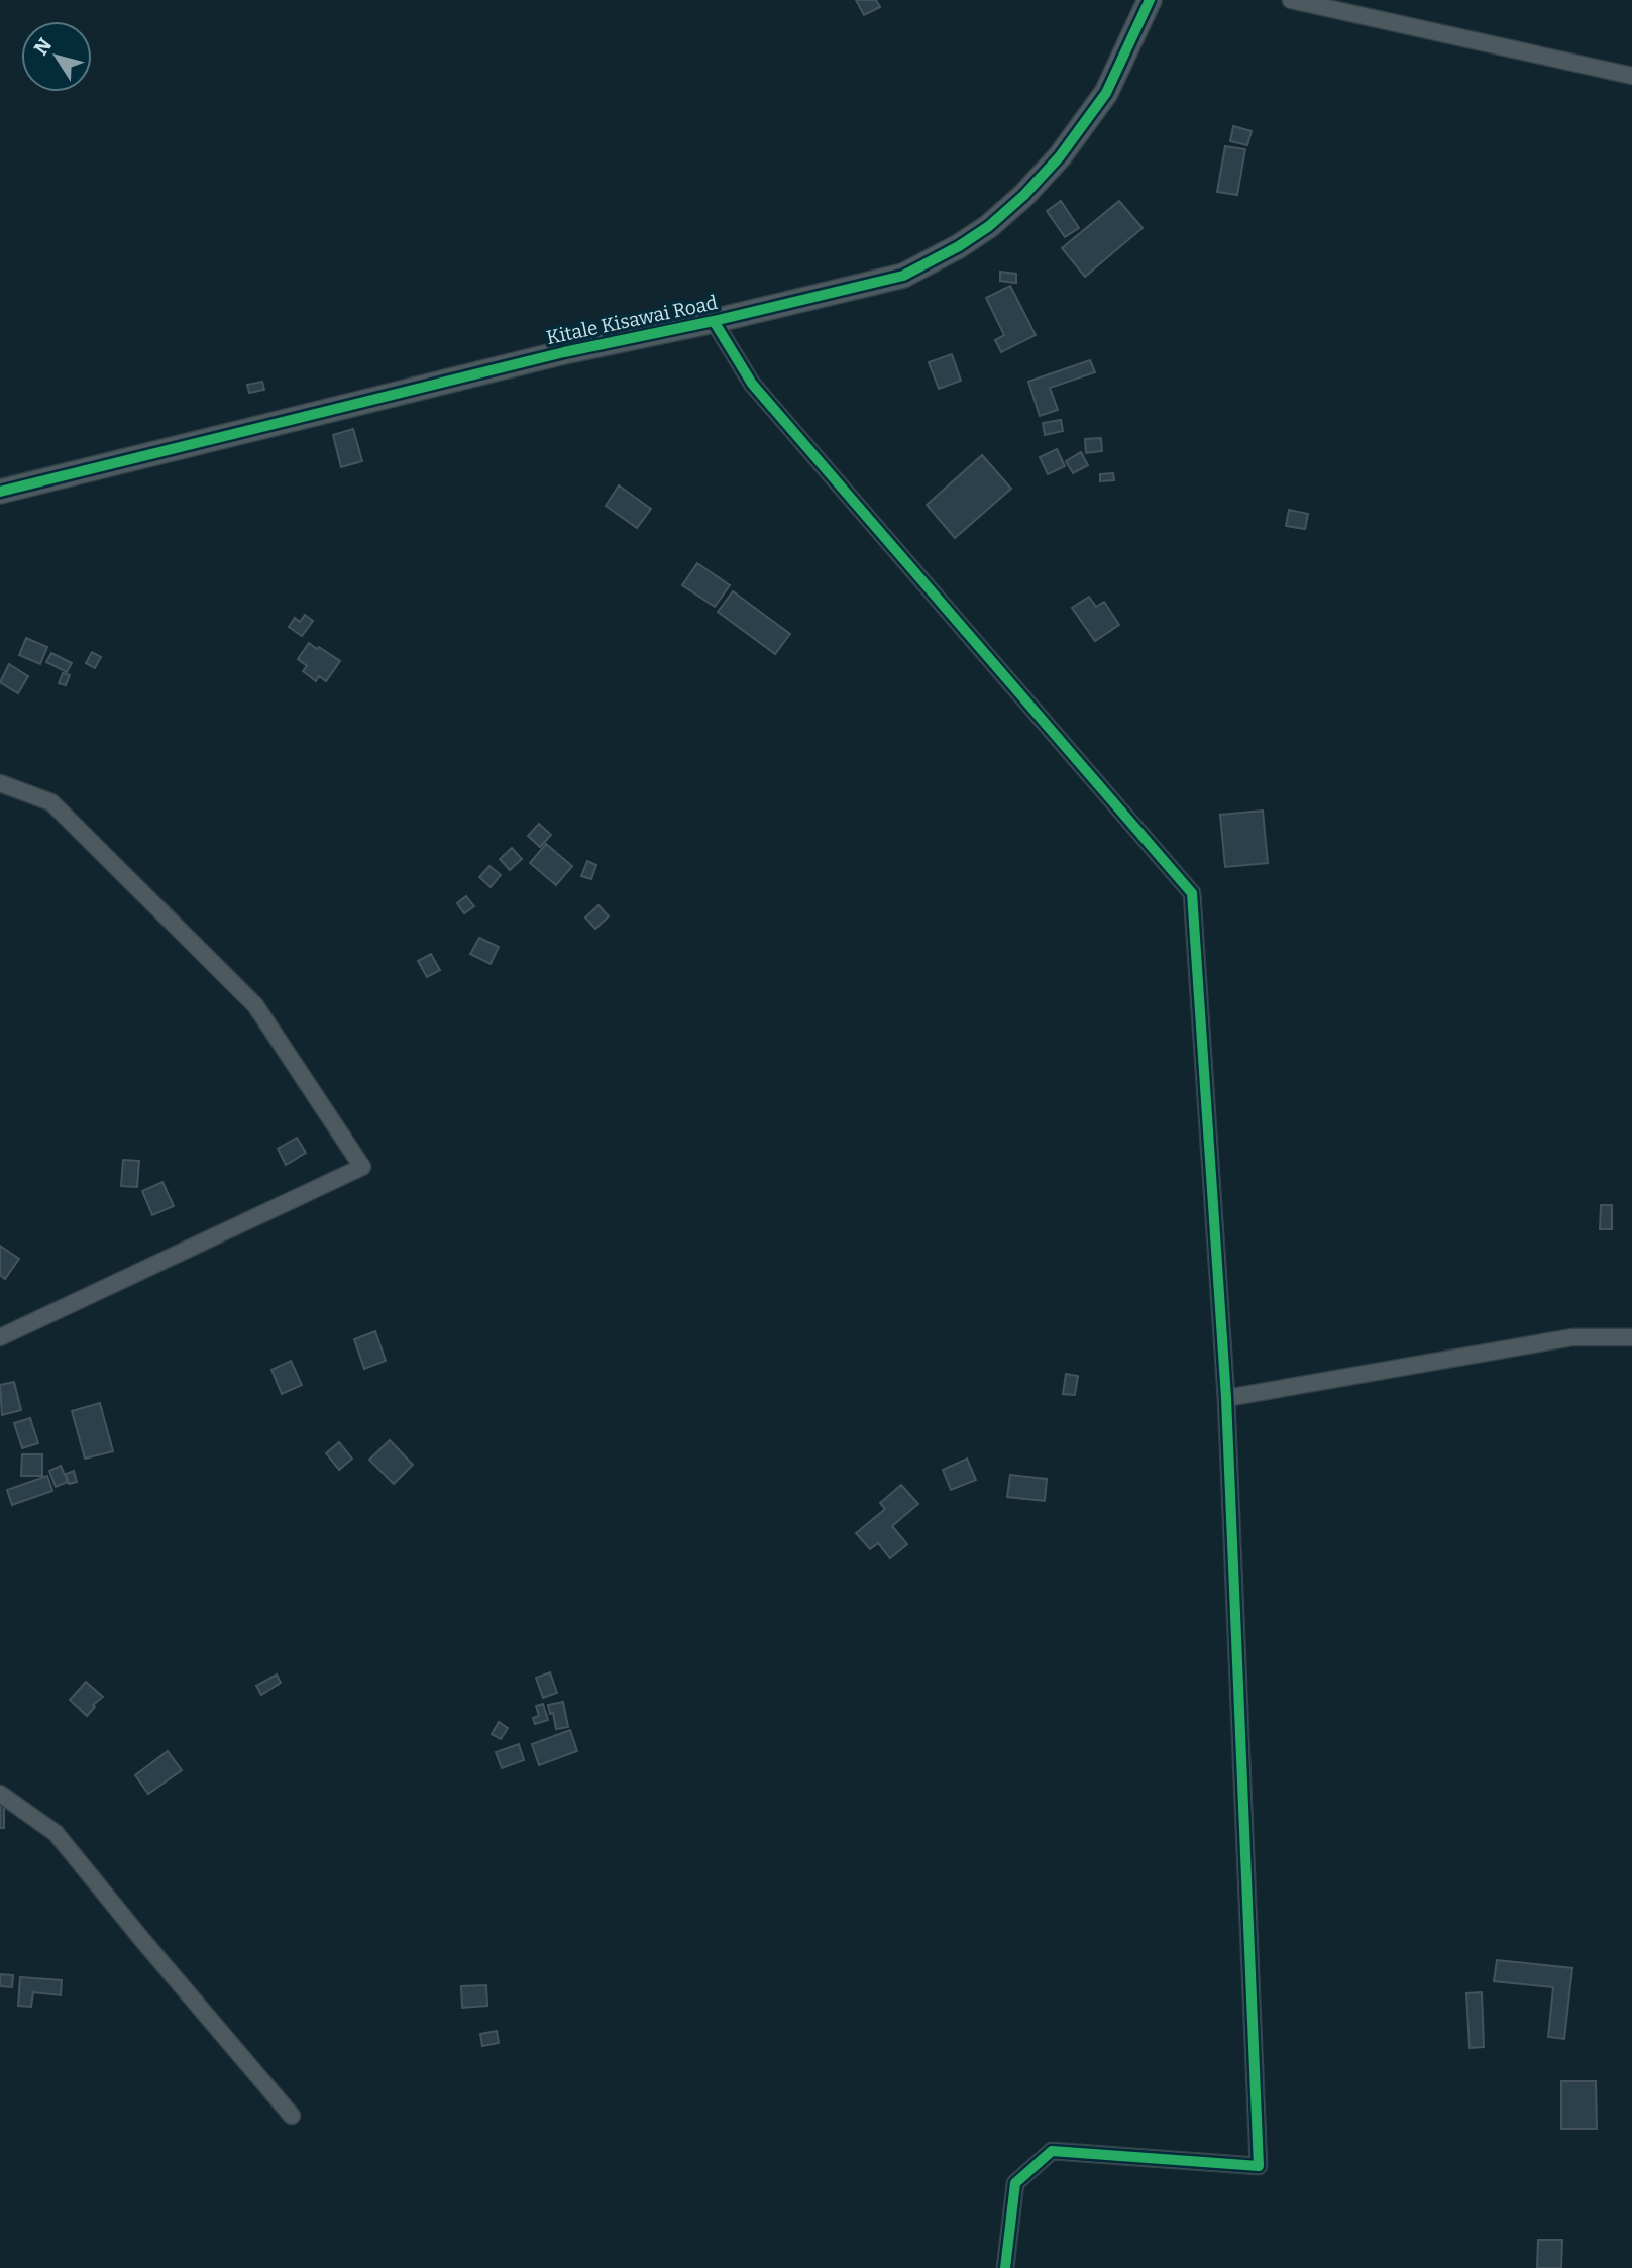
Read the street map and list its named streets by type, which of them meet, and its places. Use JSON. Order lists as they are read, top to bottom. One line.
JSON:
{"streets":{"street":["Kitale Kisawai Road"]},"north":"top left"}
